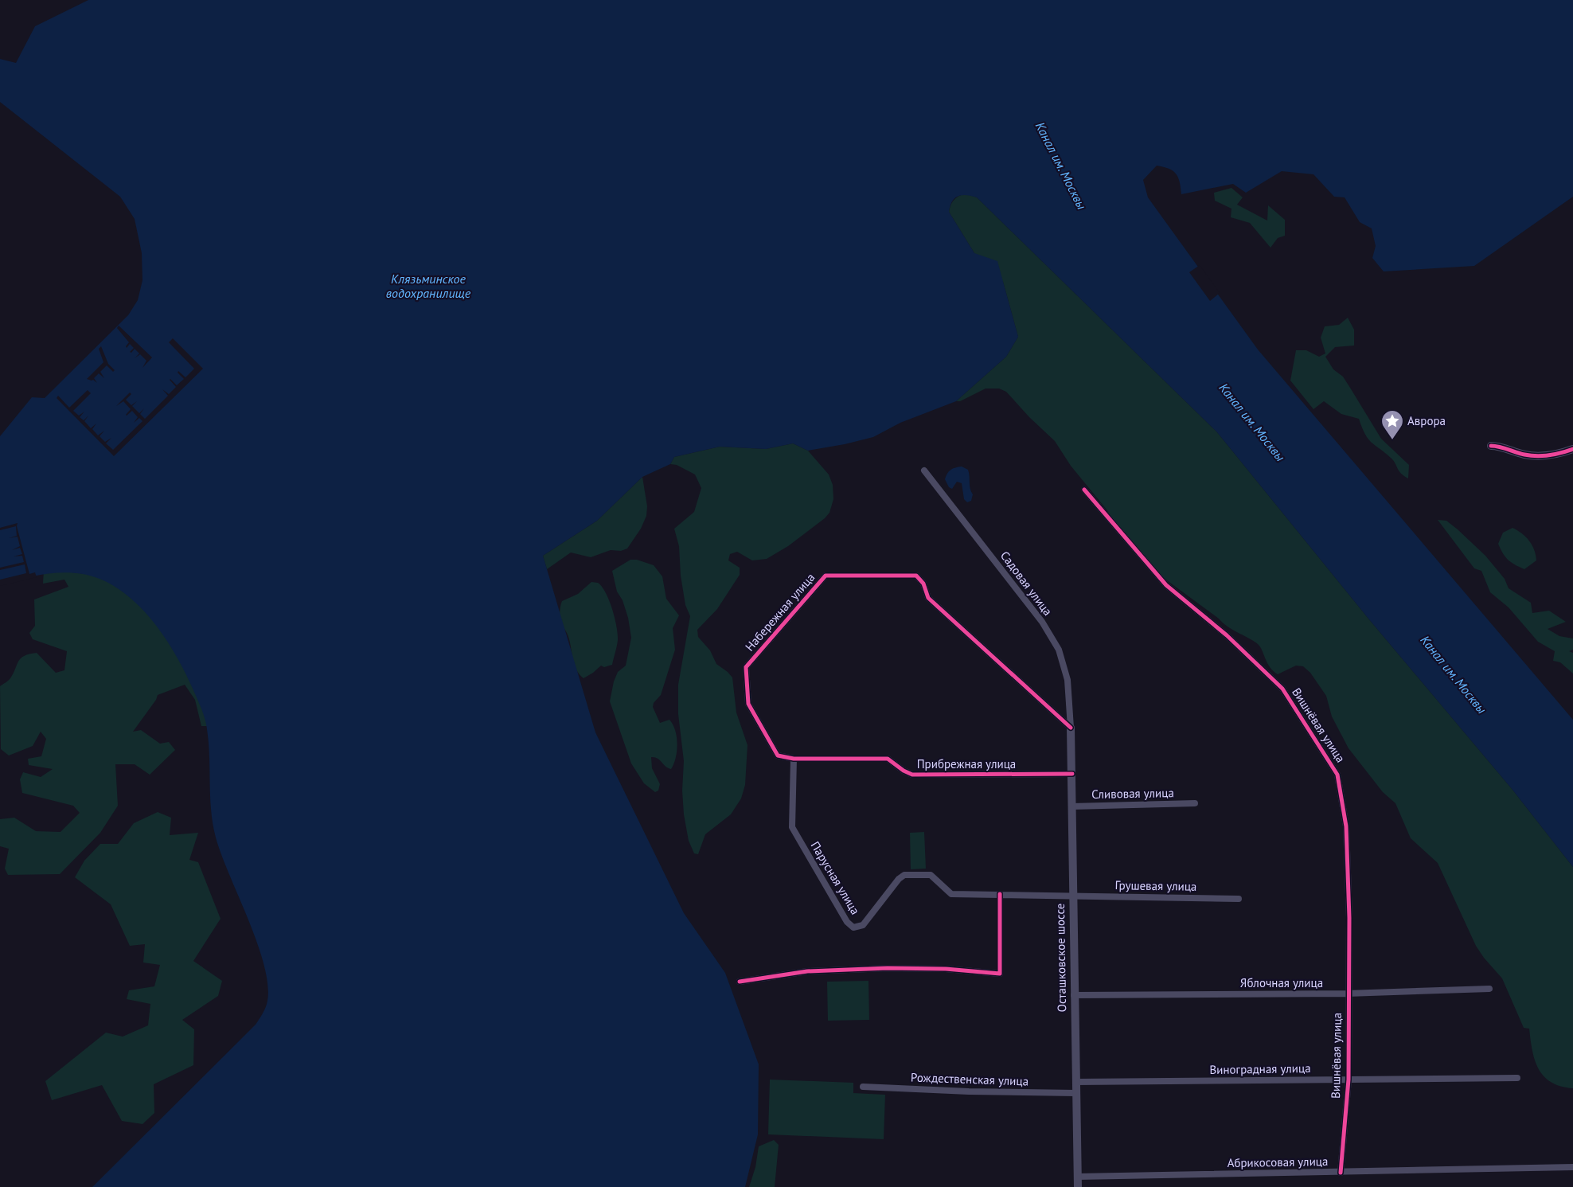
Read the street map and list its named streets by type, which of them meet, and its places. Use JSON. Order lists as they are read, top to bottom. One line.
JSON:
{"streets":{"street":["Садовая улица","Набережная улица","Вишнёвая улица","Прибрежная улица","Сливовая улица","Парусная улица","Грушевая улица","Осташковское шоссе","Яблочная улица","Виноградная улица","Рождественская улица","Абрикосовая улица"]},"crossings":[["Садовая улица","Набережная улица"],["Садовая улица","Осташковское шоссе"],["Набережная улица","Прибрежная улица"],["Набережная улица","Парусная улица"],["Набережная улица","Осташковское шоссе"],["Вишнёвая улица","Яблочная улица"],["Вишнёвая улица","Виноградная улица"],["Вишнёвая улица","Абрикосовая улица"],["Прибрежная улица","Парусная улица"],["Прибрежная улица","Осташковское шоссе"],["Сливовая улица","Осташковское шоссе"],["Парусная улица","Грушевая улица"],["Парусная улица","Осташковское шоссе"],["Грушевая улица","Осташковское шоссе"],["Осташковское шоссе","Яблочная улица"],["Осташковское шоссе","Виноградная улица"],["Осташковское шоссе","Рождественская улица"],["Осташковское шоссе","Абрикосовая улица"]],"water":["Канал им. Москвы","Клязьминское водохранилище"],"places":{"place":["Аврора"]}}
